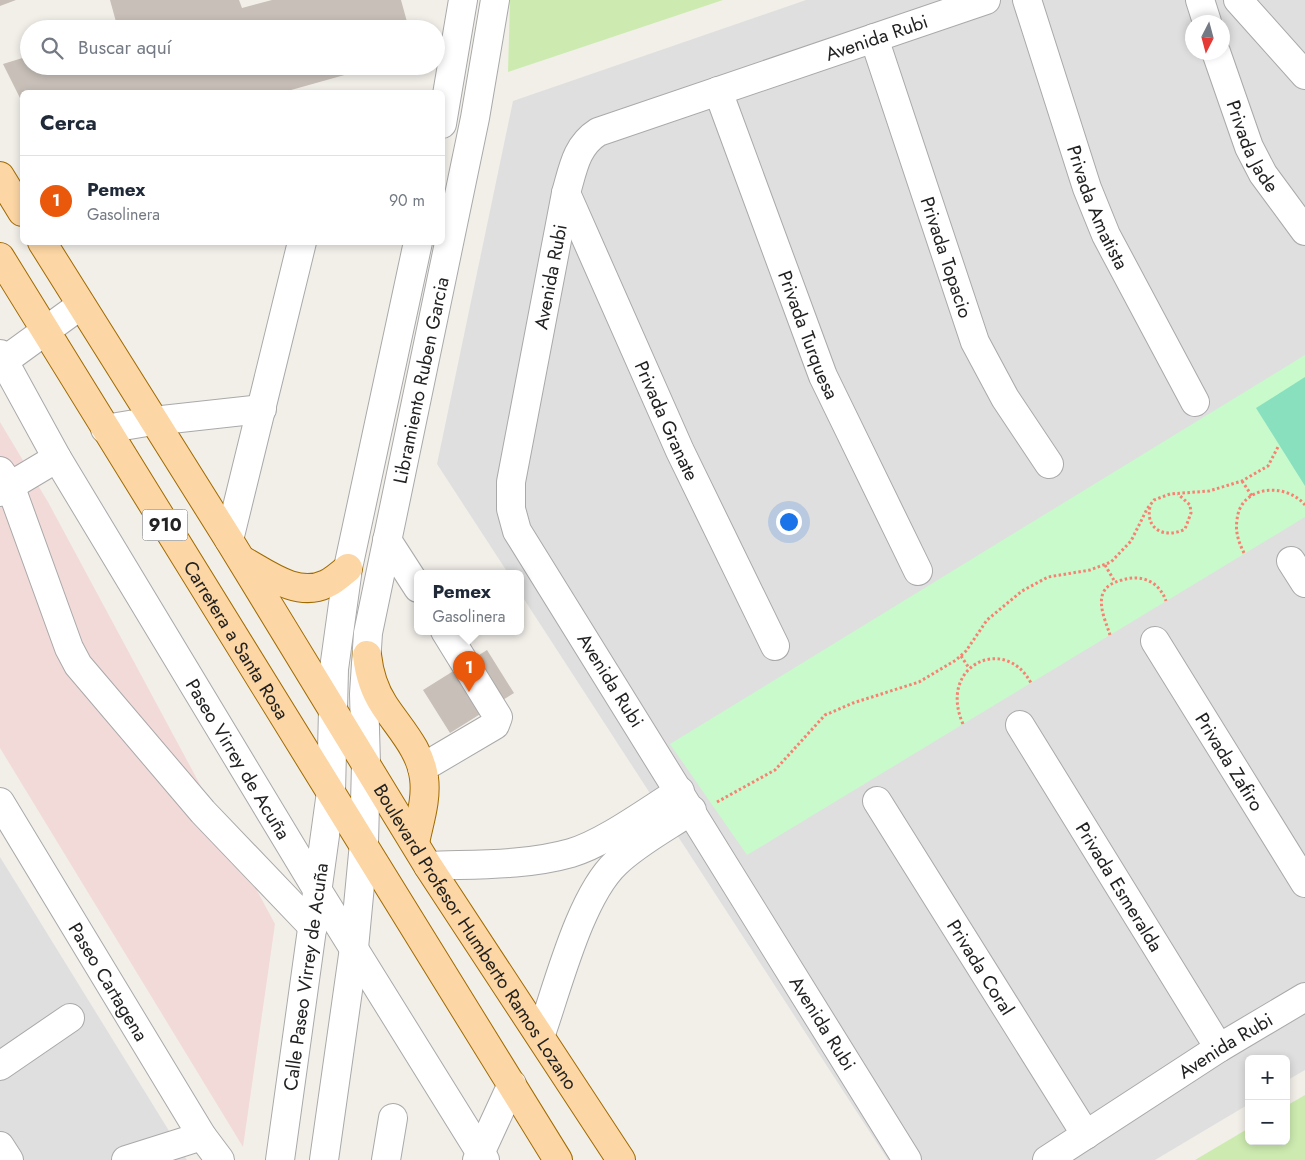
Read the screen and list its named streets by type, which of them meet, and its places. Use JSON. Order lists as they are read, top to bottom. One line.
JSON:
{"streets":{"main road":["910","Carretera a Santa Rosa","Boulevard Profesor Humberto Ramos Lozano"],"street":["Avenida Rubi","Privada Jade","Privada Amatista","Privada Topacio","Privada Turquesa","Libramiento Ruben Garcia","Privada Granate","Paseo Virrey de Acuña","Privada Zafiro","Privada Esmeralda","Privada Coral","Calle Paseo Virrey de Acuña","Paseo Cartagena"]},"crossings":[["Avenida Rubi","Privada Topacio"],["Avenida Rubi","Privada Turquesa"],["Avenida Rubi","Privada Granate"],["Avenida Rubi","Privada Esmeralda"],["Avenida Rubi","Privada Coral"],["Libramiento Ruben Garcia","910"],["Libramiento Ruben Garcia","Boulevard Profesor Humberto Ramos Lozano"],["Libramiento Ruben Garcia","Calle Paseo Virrey de Acuña"],["910","Boulevard Profesor Humberto Ramos Lozano"],["910","Calle Paseo Virrey de Acuña"],["Carretera a Santa Rosa","Calle Paseo Virrey de Acuña"],["Paseo Virrey de Acuña","Calle Paseo Virrey de Acuña"],["Boulevard Profesor Humberto Ramos Lozano","Calle Paseo Virrey de Acuña"]],"north":"bottom","page":{"search":"Buscar aquí","heading":"Cerca","list":[{"mark":"1","name":"Pemex","note":"Gasolinera","value":"90 m"}],"popup":["Pemex","Gasolinera"],"pins":"1","map_buttons":["+","−"]}}
